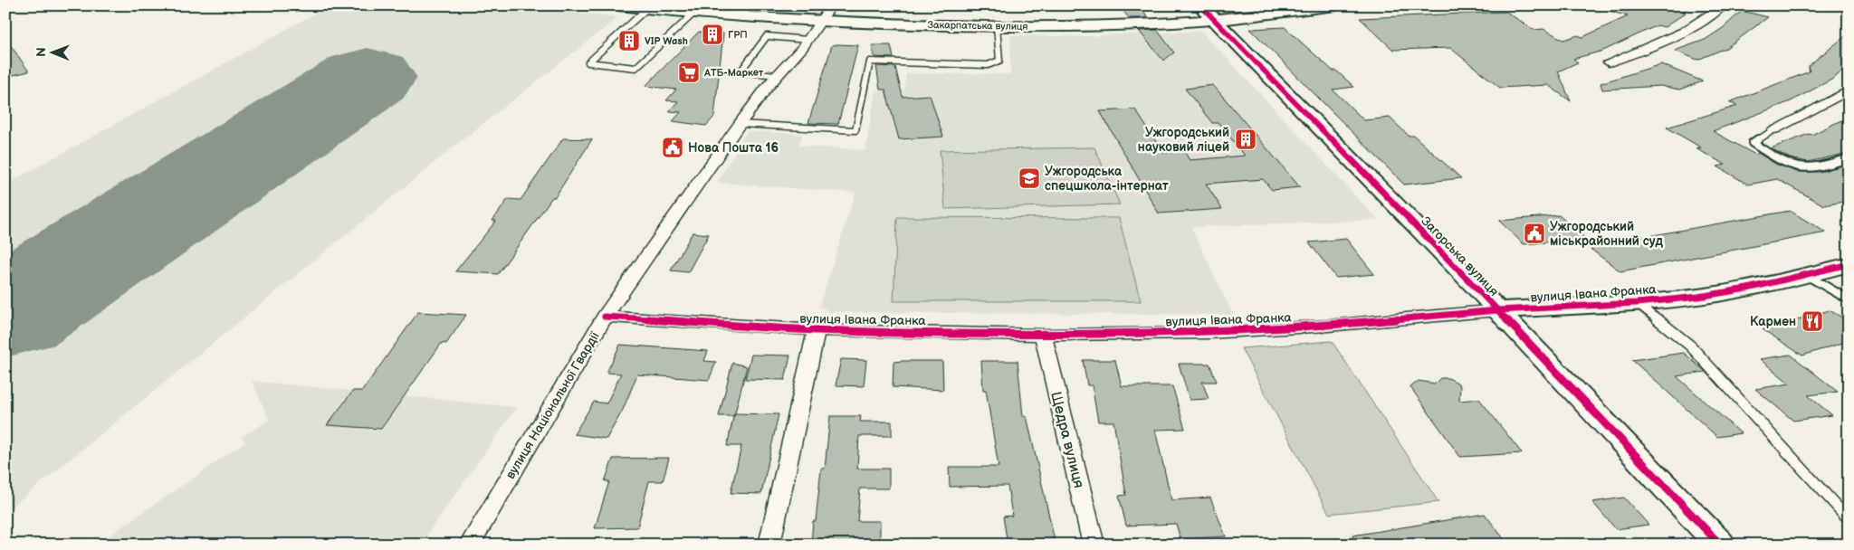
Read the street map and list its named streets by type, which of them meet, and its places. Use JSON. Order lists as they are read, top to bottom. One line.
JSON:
{"streets":{"street":["Закарпатська вулиця","Загорська вулиця","вулиця Івана Франка","вулиця Національної Гвардії","Щедра вулиця"]},"crossings":[["Закарпатська вулиця","Загорська вулиця"],["Закарпатська вулиця","вулиця Національної Гвардії"],["Загорська вулиця","вулиця Івана Франка"],["вулиця Івана Франка","вулиця Національної Гвардії"],["вулиця Івана Франка","Щедра вулиця"]],"places":{"building":["ГРП","VIP Wash","Ужгородський науковий ліцей"],"supermarket":["АТБ-Маркет"],"public building":["Нова Пошта 16","Ужгородський міськрайонний суд"],"school or university":["Ужгородська спецшкола-інтернат"],"restaurant":["Кармен"]},"north":"left"}
